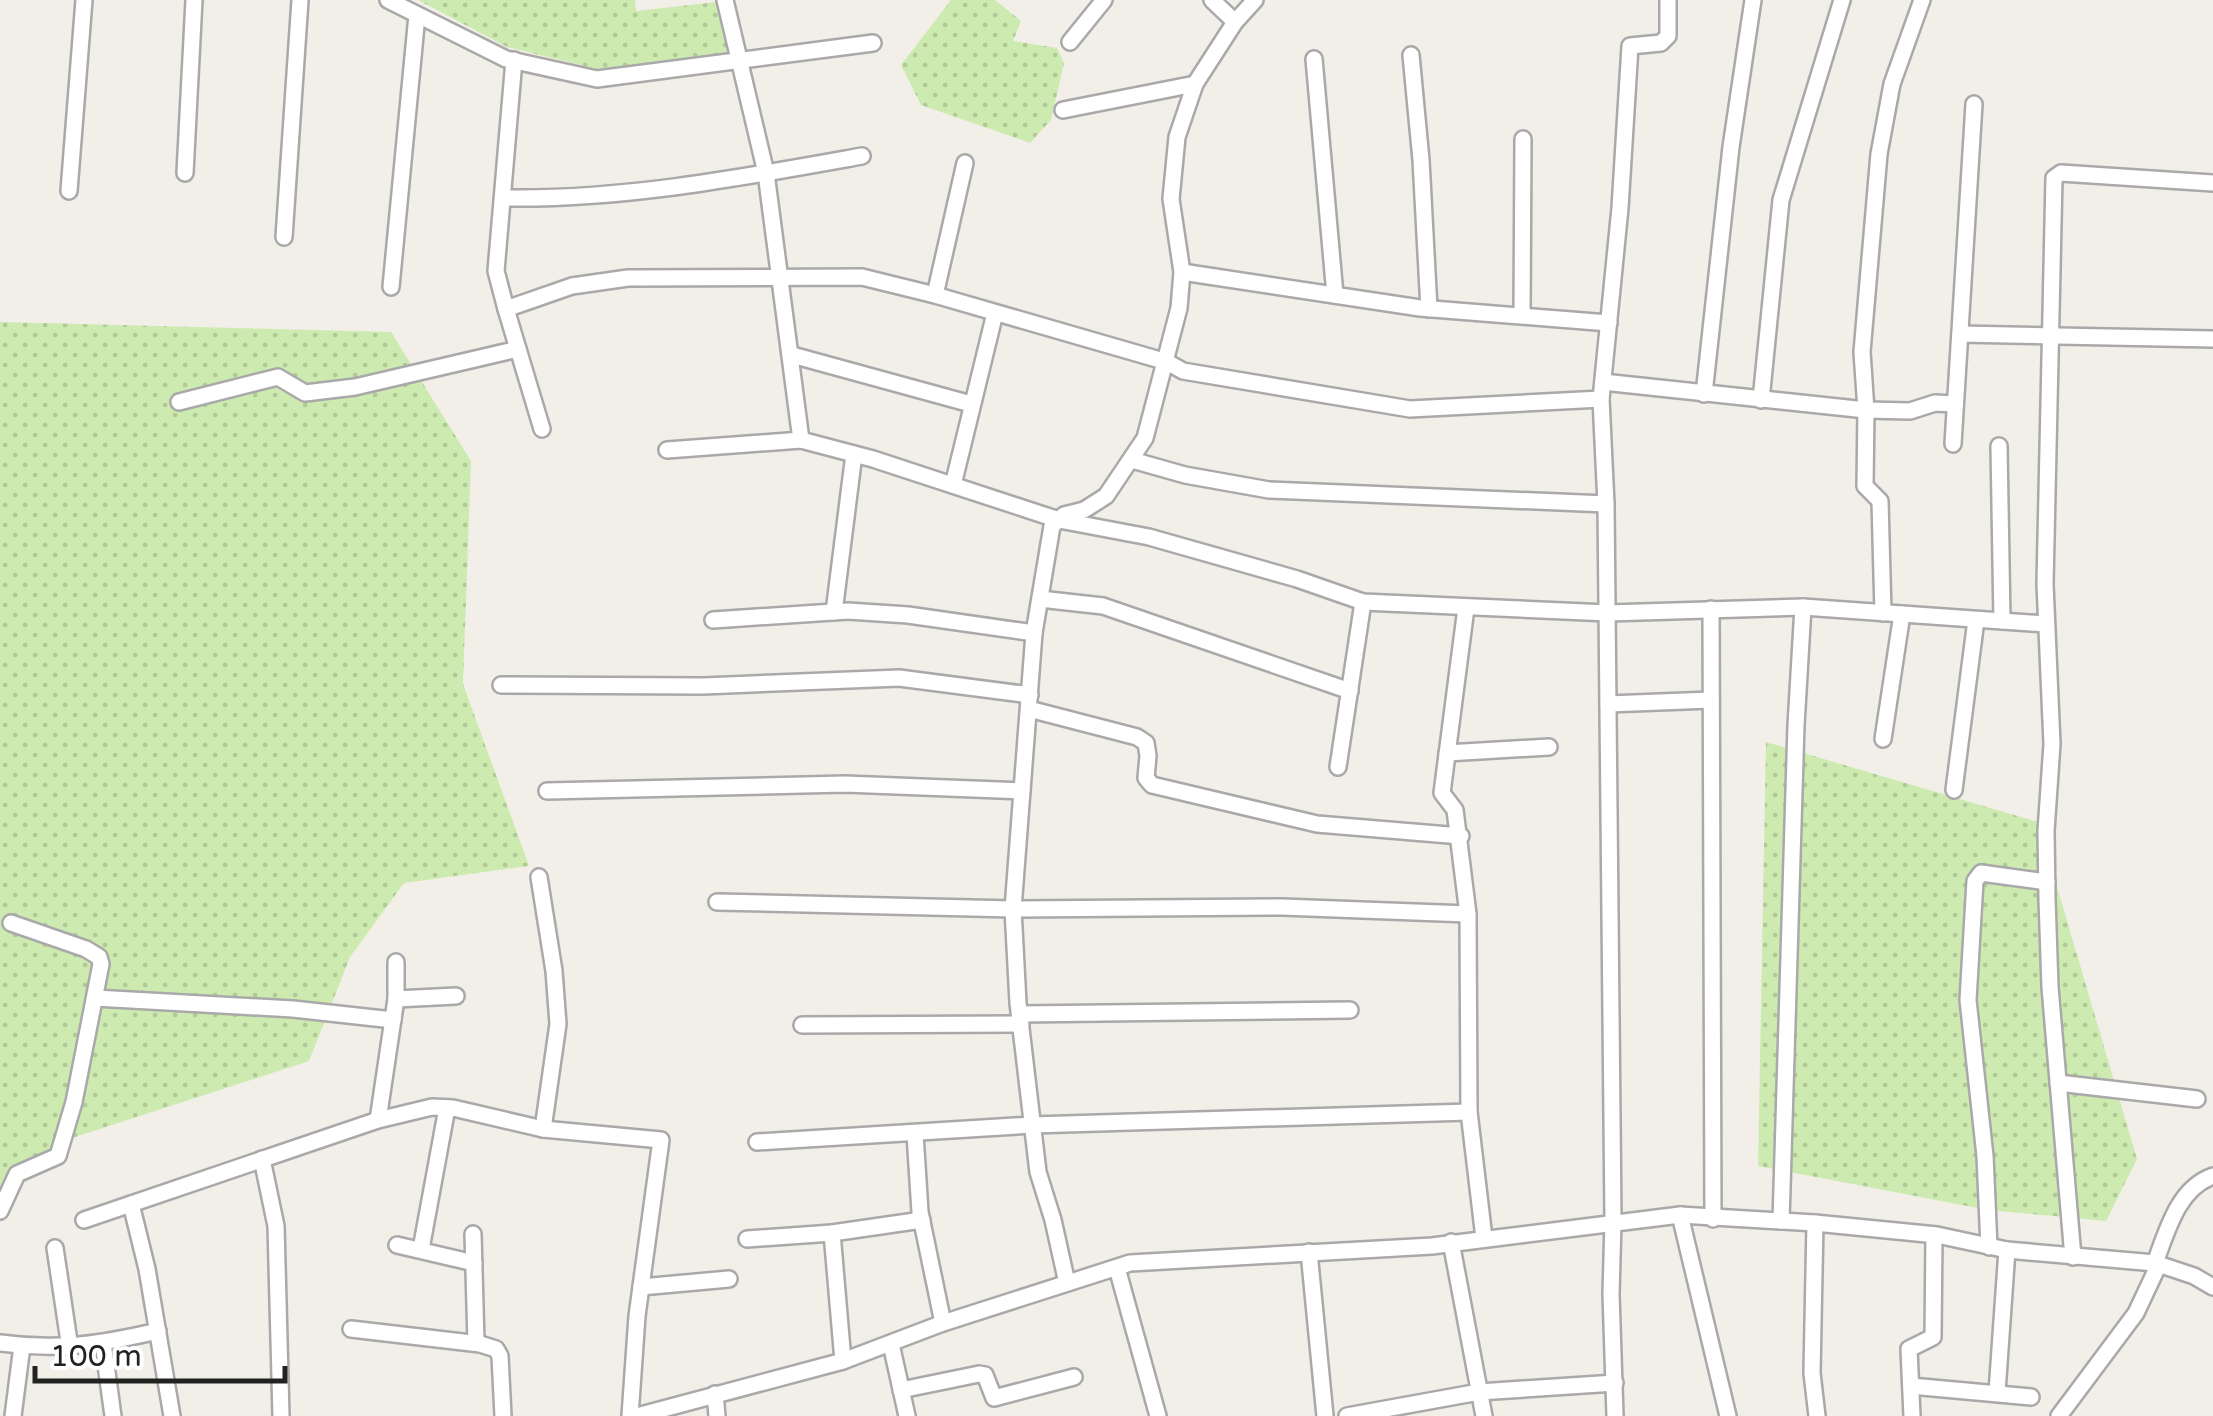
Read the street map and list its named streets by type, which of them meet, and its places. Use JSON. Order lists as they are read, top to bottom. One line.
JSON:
{"scale_bar":"100 m"}
